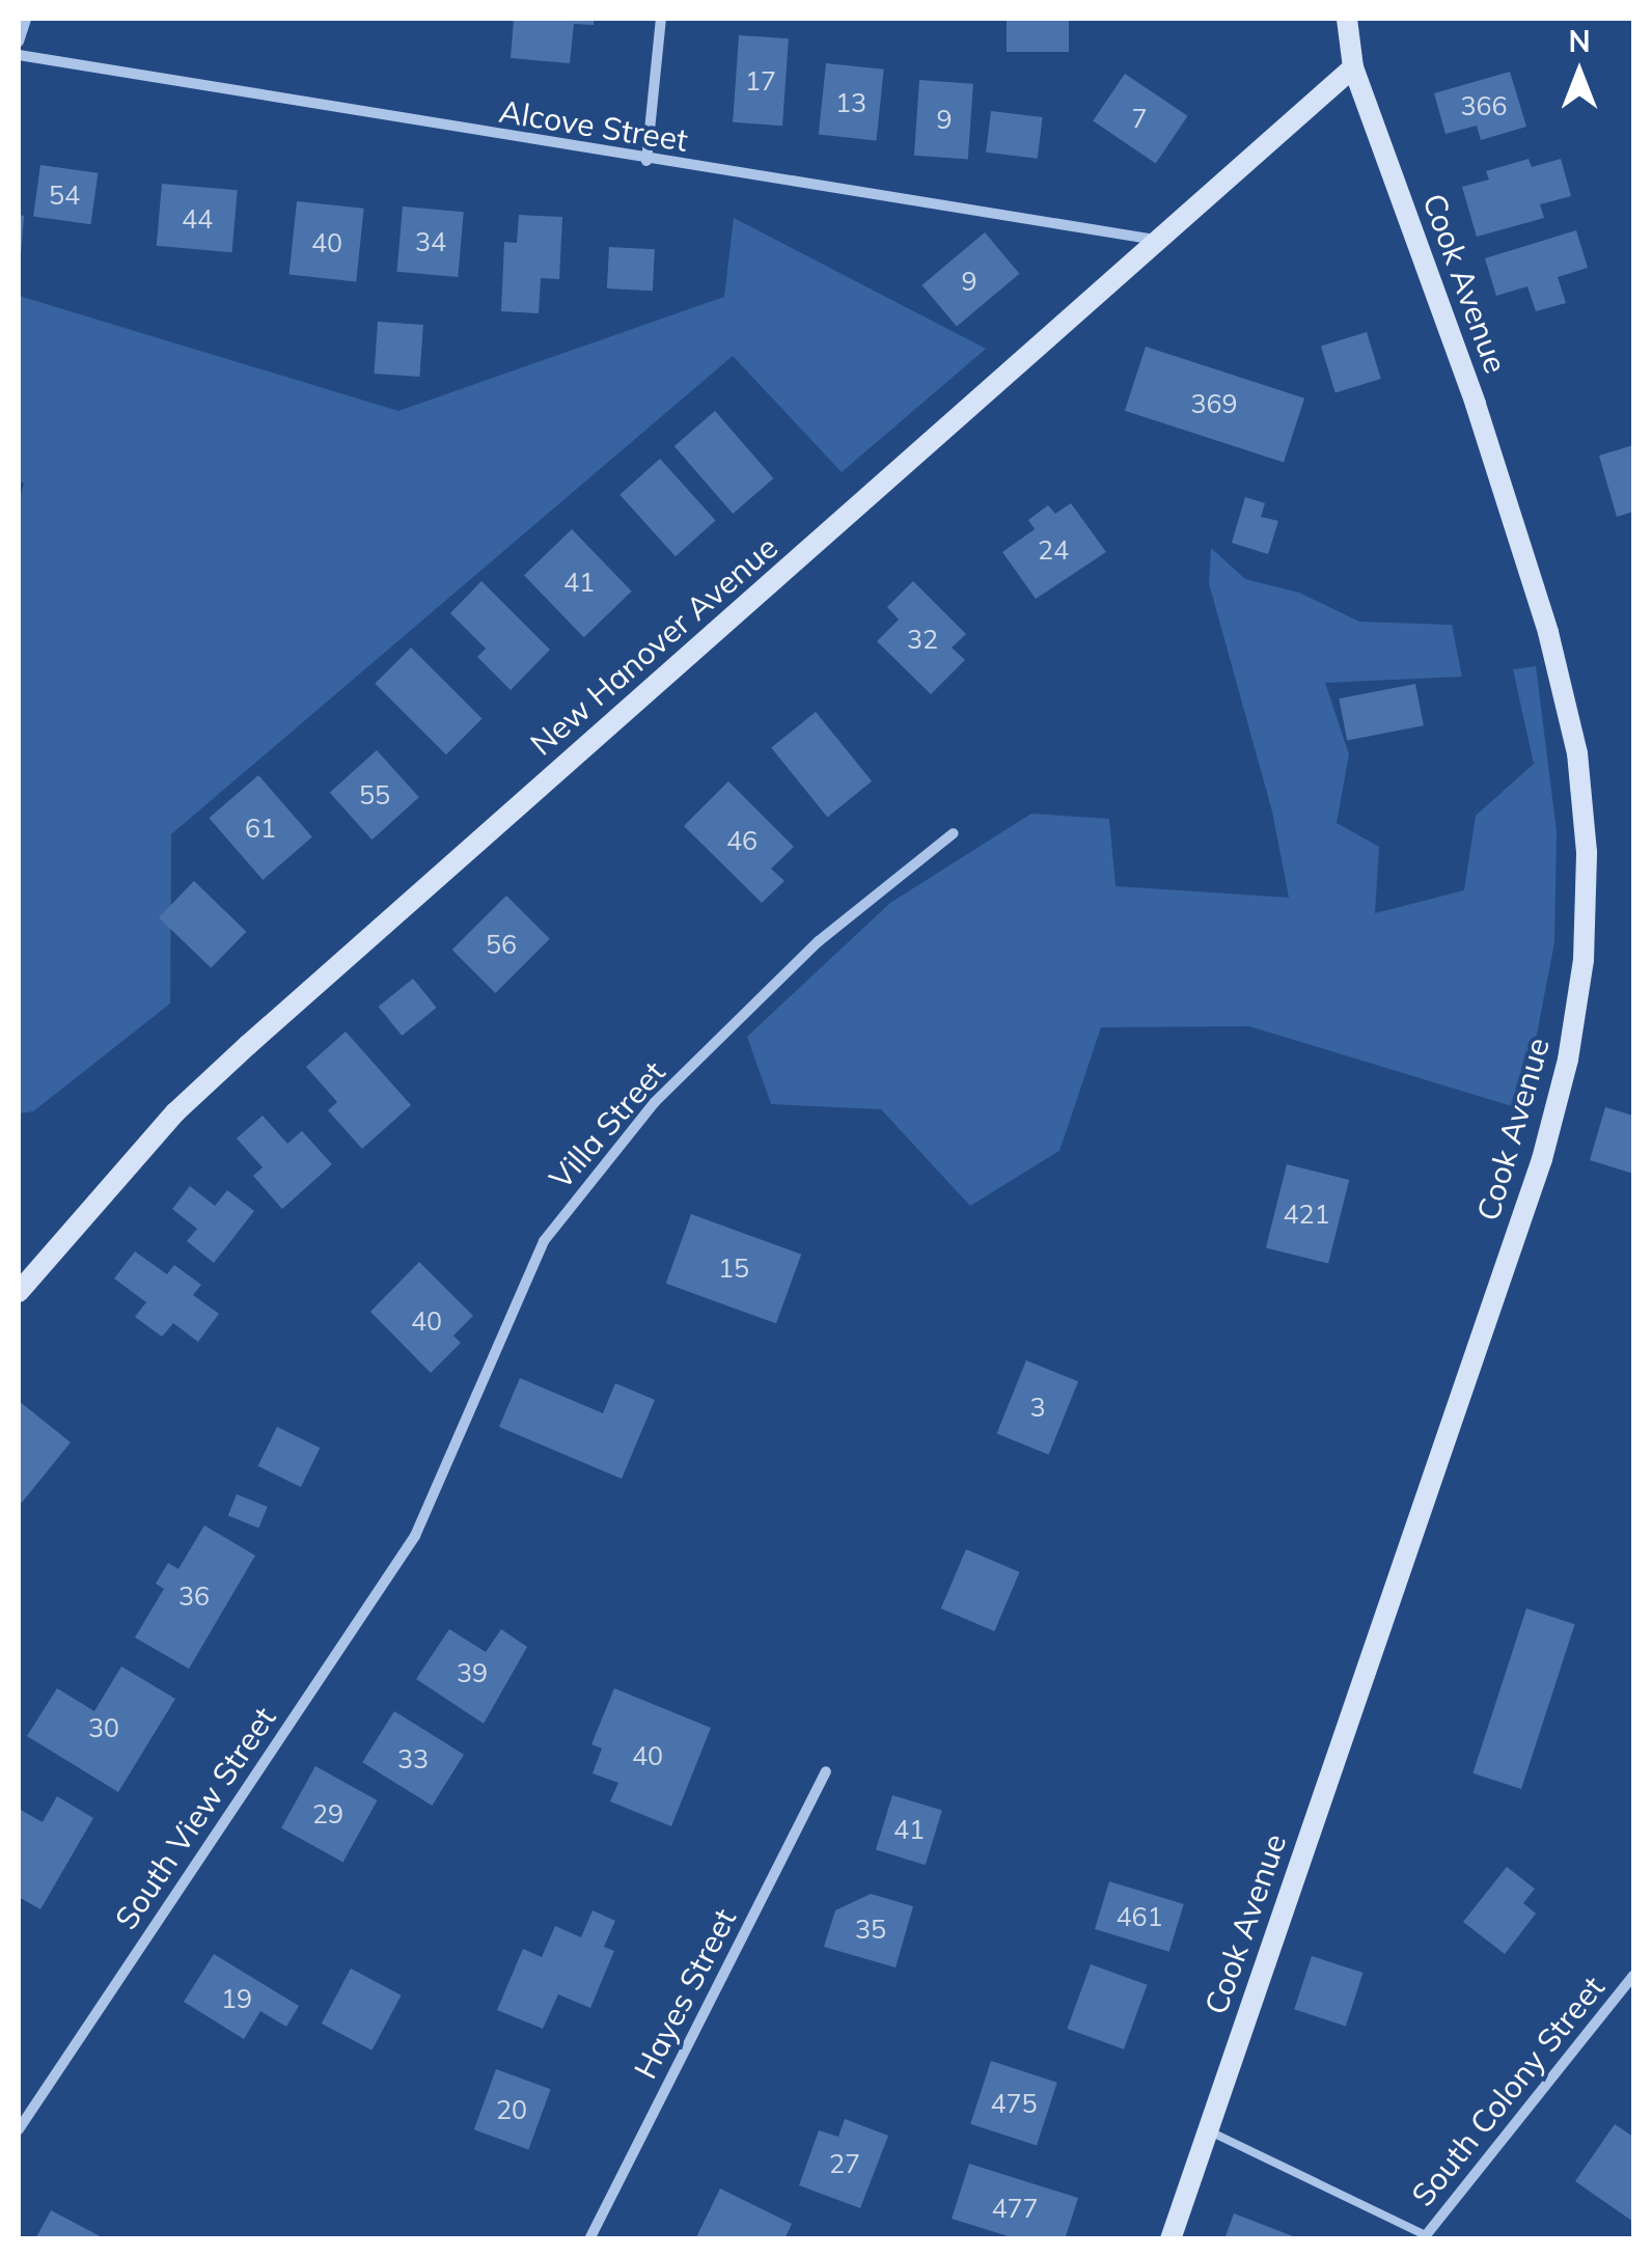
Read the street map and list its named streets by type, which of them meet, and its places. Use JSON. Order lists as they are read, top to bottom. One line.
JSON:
{"streets":{"main road":["Cook Avenue","New Hanover Avenue"],"street":["Alcove Street","Villa Street","South View Street","Hayes Street","South Colony Street"]},"crossings":[["Alcove Street","New Hanover Avenue"],["Cook Avenue","New Hanover Avenue"],["Villa Street","South View Street"]],"house_numbers":["17","13","366","7","9","54","44","34","40","9","369","24","41","32","55","61","46","56","421","15","40","3","36","39","30","40","33","29","41","461","35","19","475","20","27","477"],"north":"top"}
